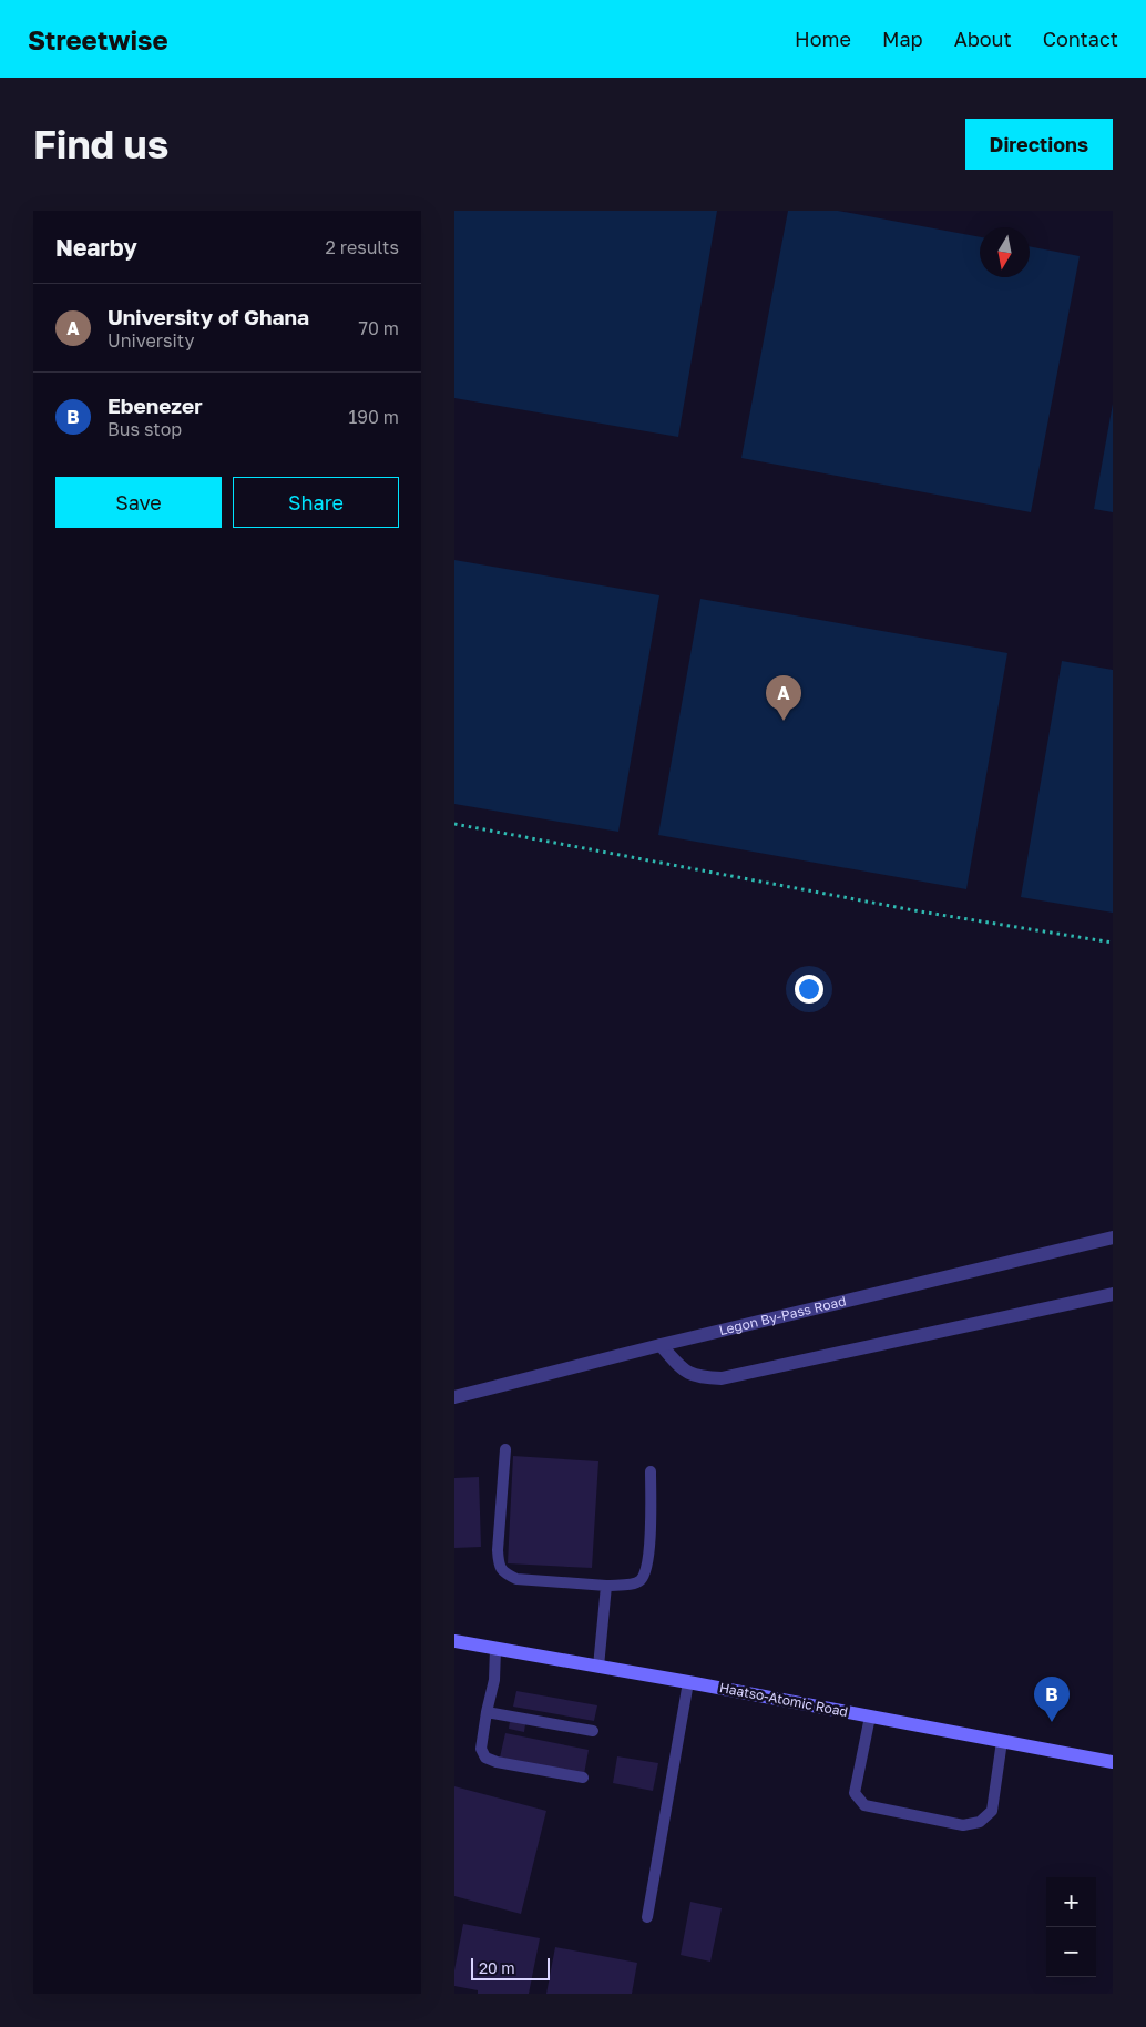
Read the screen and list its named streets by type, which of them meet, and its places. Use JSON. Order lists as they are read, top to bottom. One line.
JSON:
{"streets":{"main road":["Haatso-Atomic Road"],"street":["Legon By-Pass Road"]},"scale_bar":"20 m","north":"bottom","page":{"header":"Streetwise","nav":["Home","Map","About","Contact"],"buttons":["Directions",["Save","Share"]],"title":"Find us","heading":["Nearby","2 results"],"list":[{"mark":"A","name":"University of Ghana","note":"University","value":"70 m"},{"mark":"B","name":"Ebenezer","note":"Bus stop","value":"190 m"}],"pins":["A","B"],"map_buttons":["+","−"],"scale":"20 m"}}
